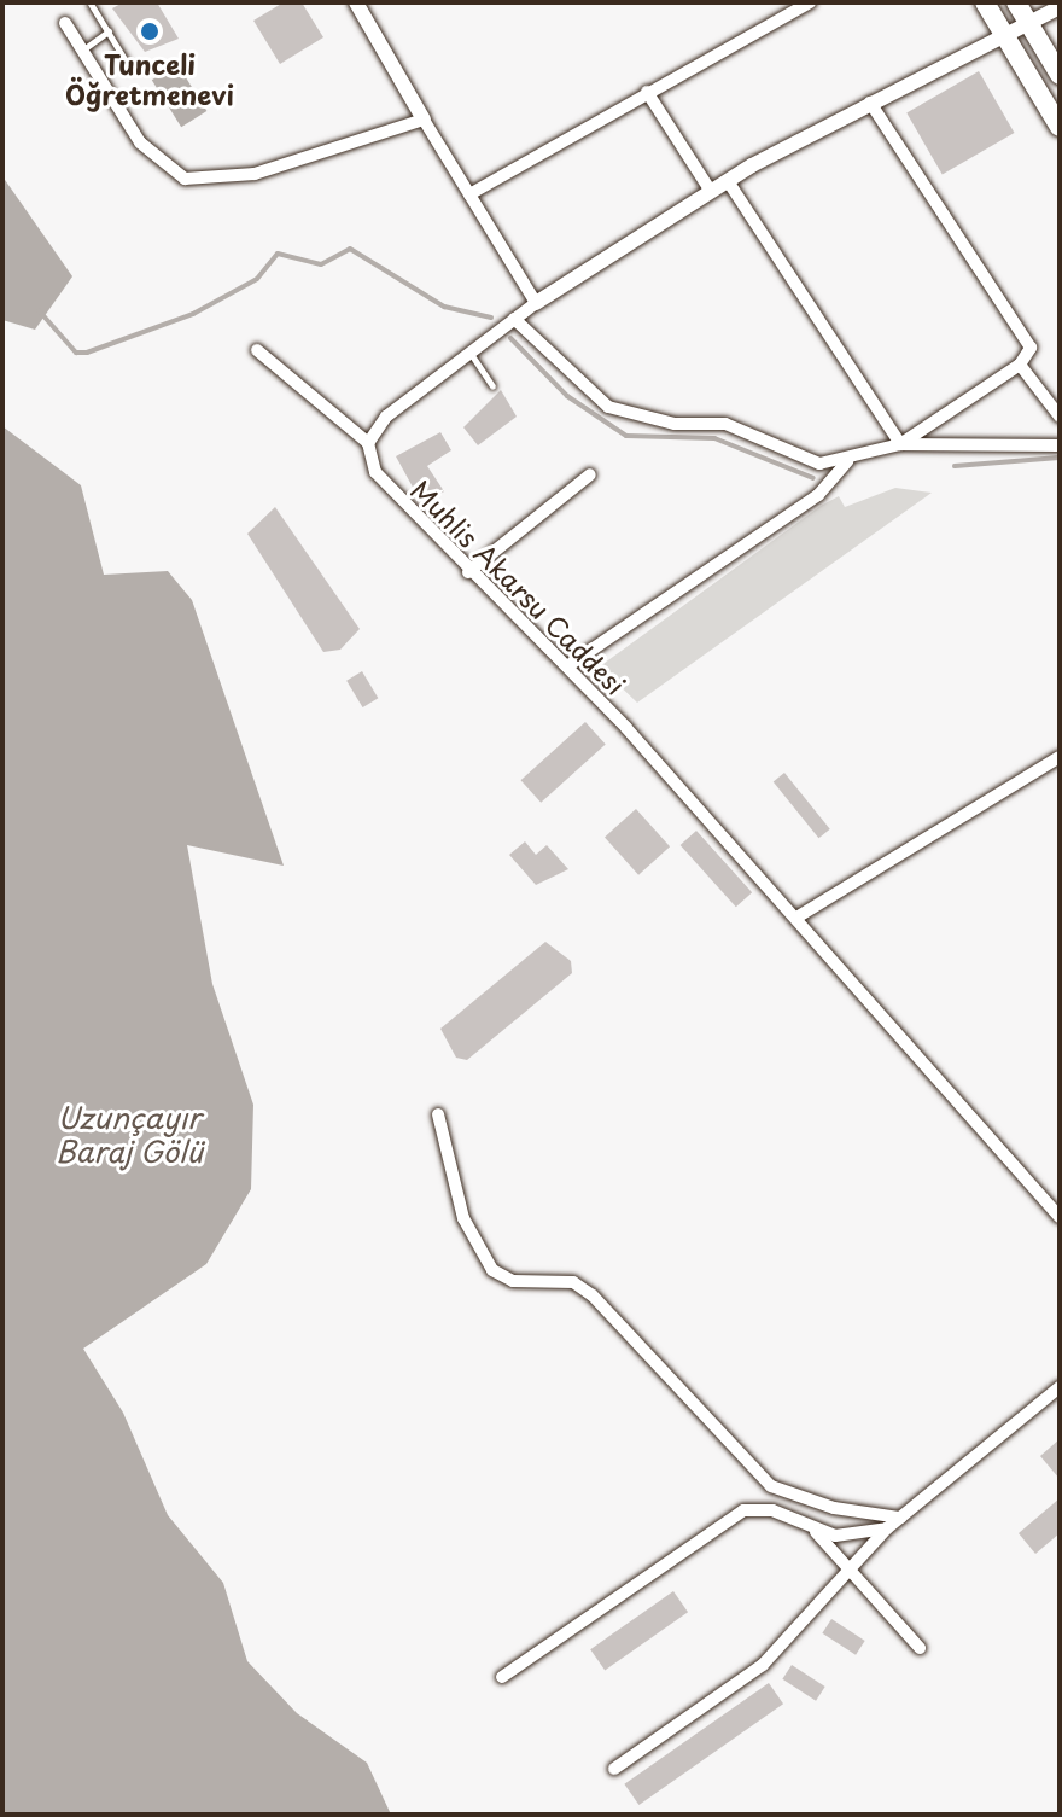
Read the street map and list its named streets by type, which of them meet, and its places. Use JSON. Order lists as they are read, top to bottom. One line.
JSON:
{"streets":{"street":["Muhlis Akarsu Caddesi"]},"water":["Uzunçayır Baraj Gölü"],"places":["Tunceli Öğretmenevi"]}
